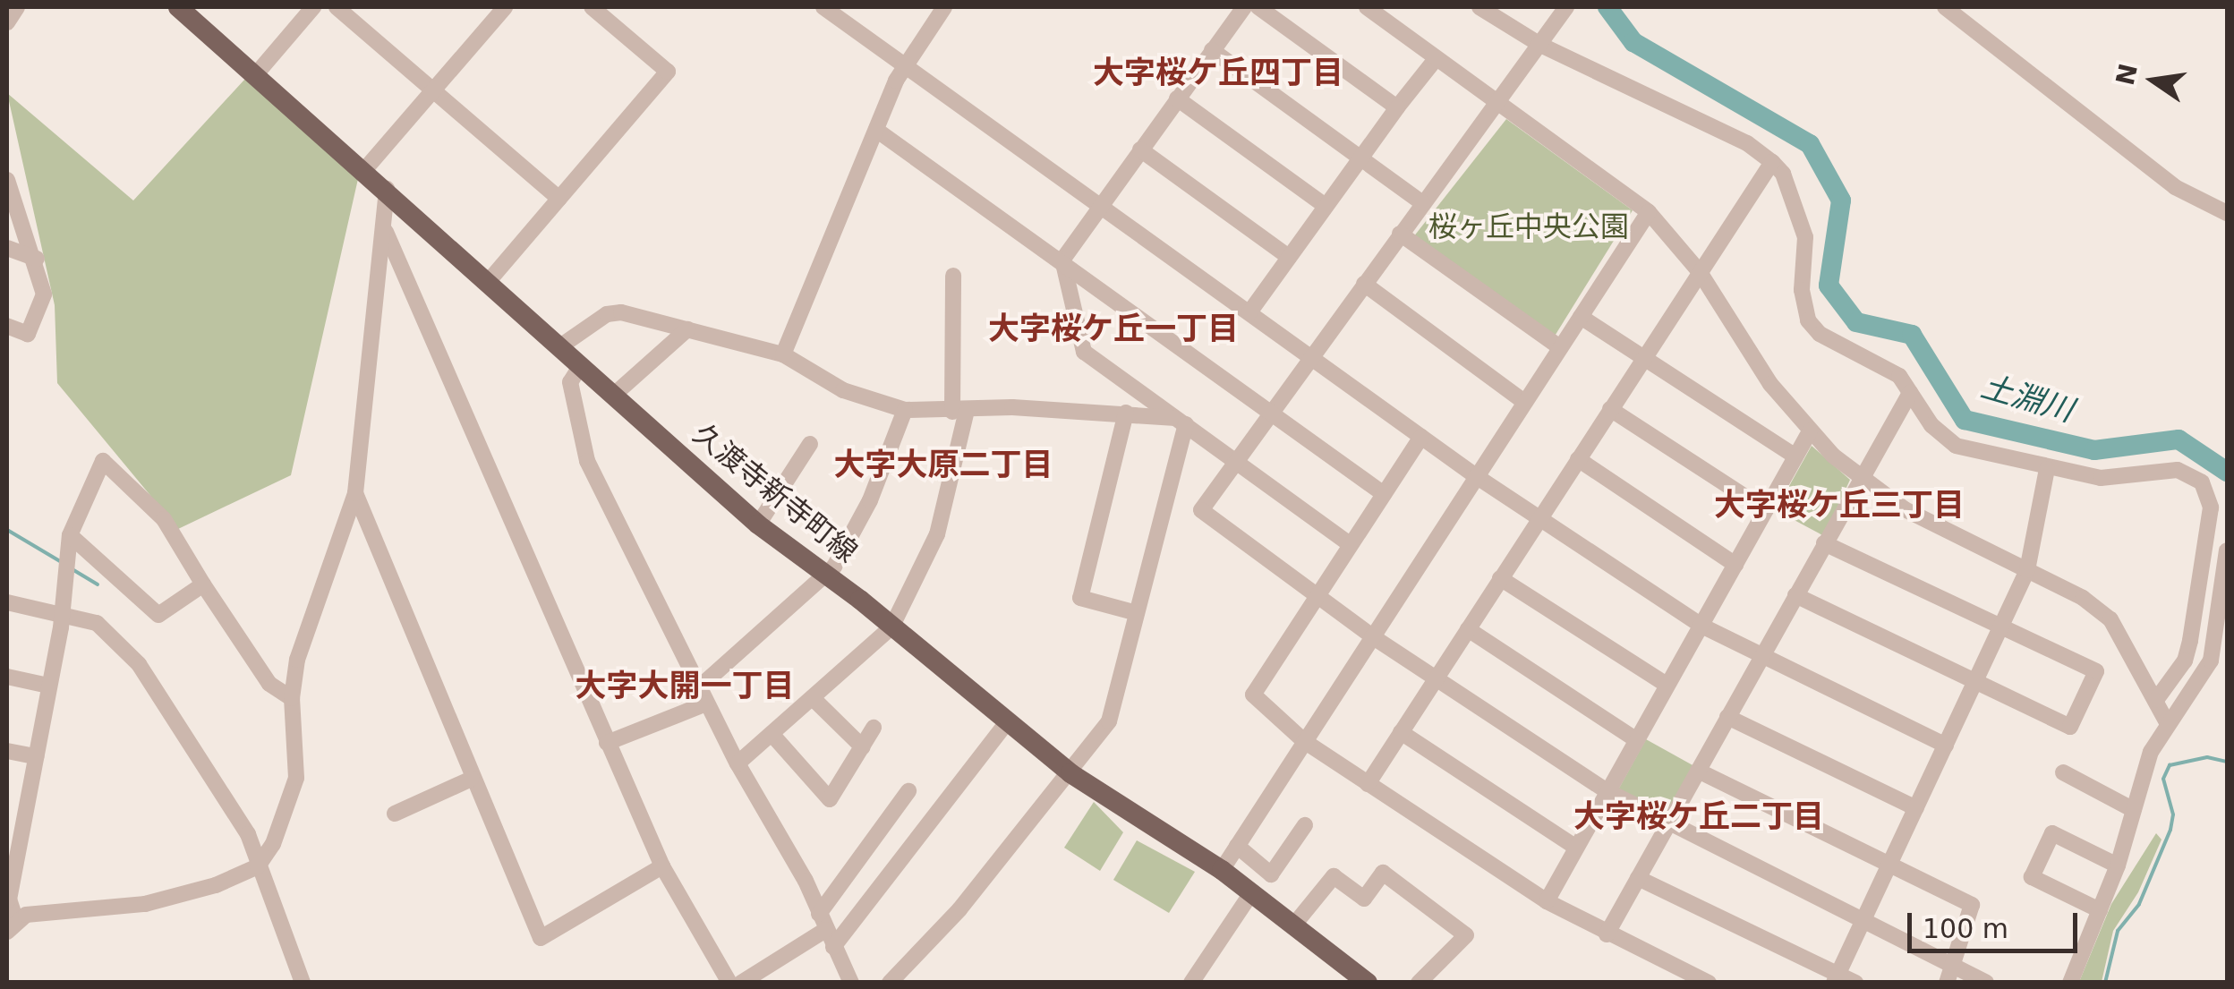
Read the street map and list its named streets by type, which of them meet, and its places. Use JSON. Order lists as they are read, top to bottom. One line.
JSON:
{"streets":{"main road":["久渡寺新寺町線"]},"districts":["大字桜ケ丘四丁目","大字桜ケ丘一丁目","大字大原二丁目","大字桜ケ丘三丁目","大字大開一丁目","大字桜ケ丘二丁目"],"water":["土淵川"],"parks":["桜ヶ丘中央公園"],"scale_bar":"100 m","north":"left"}
